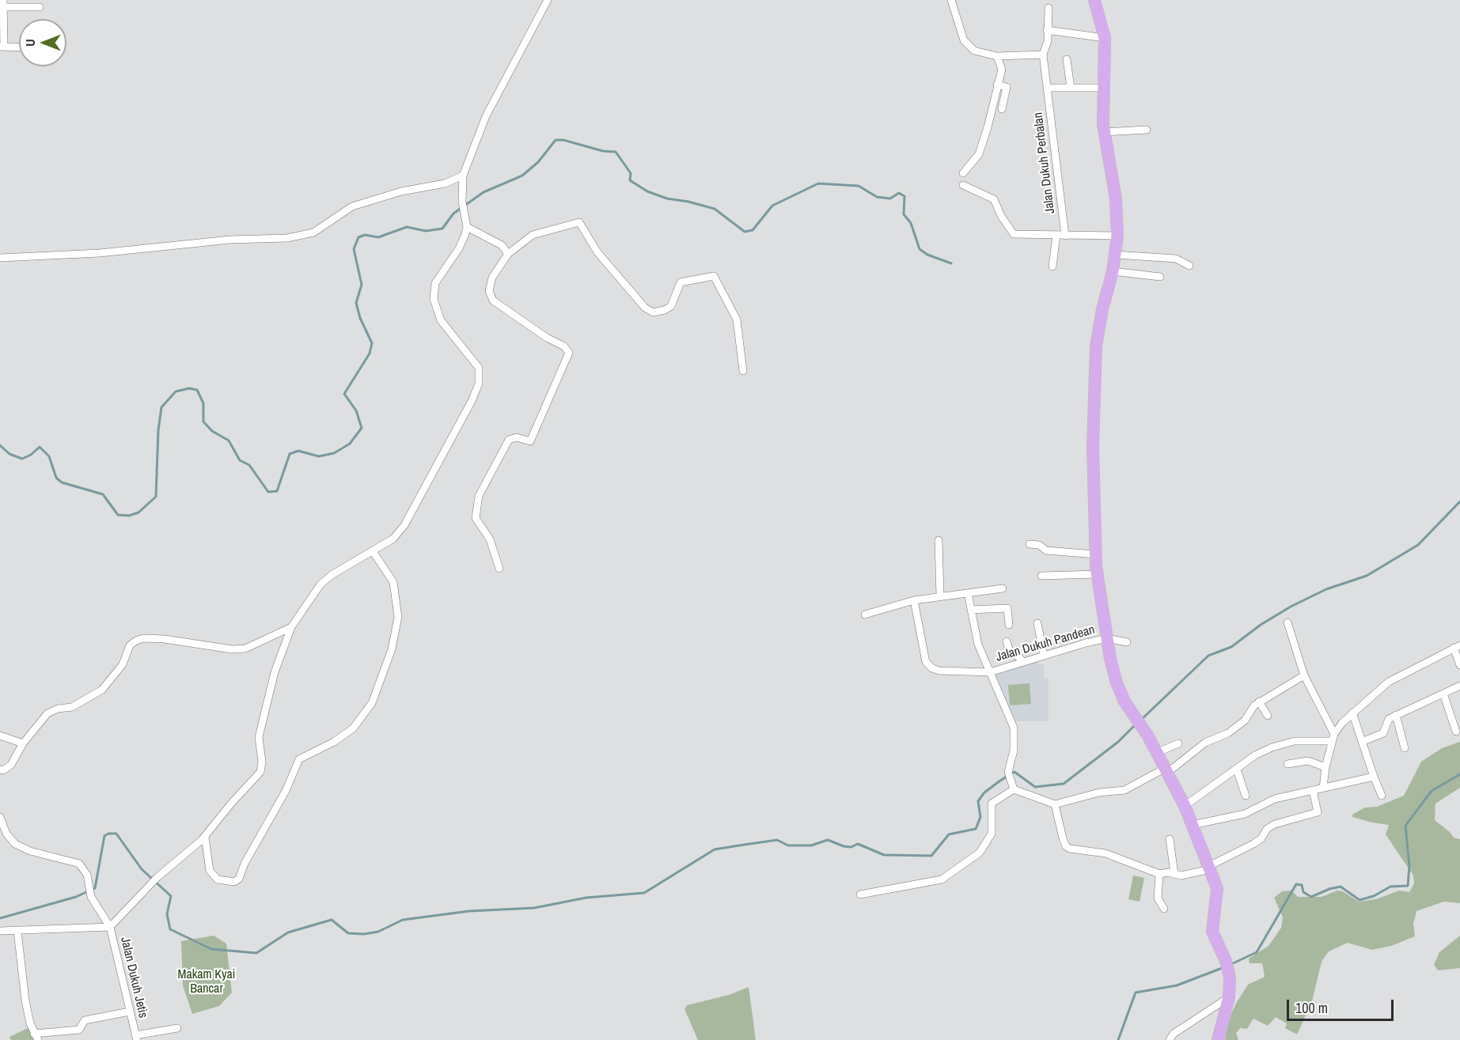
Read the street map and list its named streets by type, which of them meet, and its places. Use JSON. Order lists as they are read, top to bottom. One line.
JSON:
{"streets":{"street":["Jalan Dukuh Perbalan","Jalan Dukuh Pandean","Jalan Dukuh Jetis"]},"parks":["Makam Kyai Bancar"],"scale_bar":"100 m","north":"left"}
